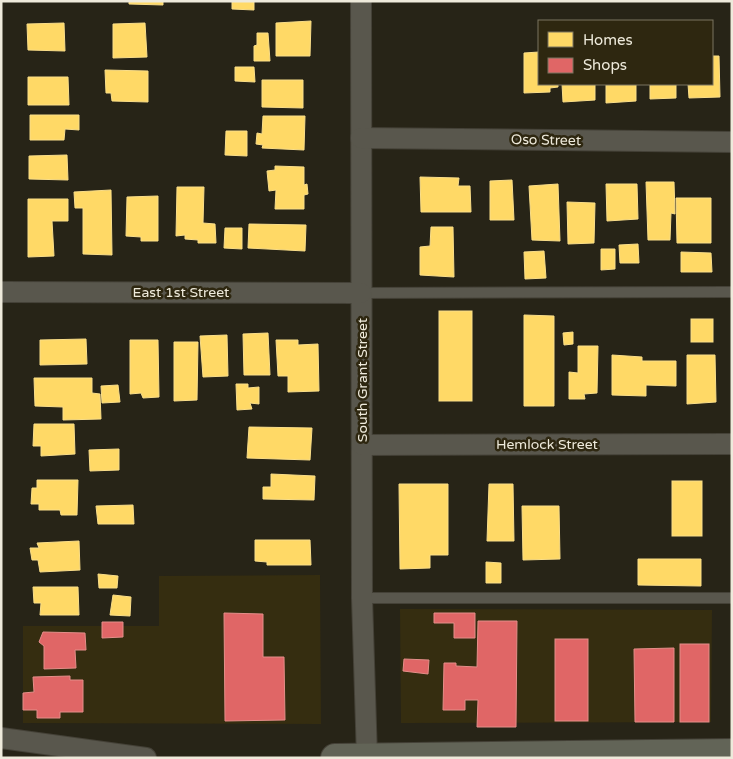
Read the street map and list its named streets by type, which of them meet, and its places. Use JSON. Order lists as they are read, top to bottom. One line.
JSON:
{"streets":{"street":["Oso Street","East 1st Street","South Grant Street","Hemlock Street"]},"crossings":[["Oso Street","South Grant Street"],["East 1st Street","South Grant Street"],["South Grant Street","Hemlock Street"]],"legend":["Homes","Shops"]}
